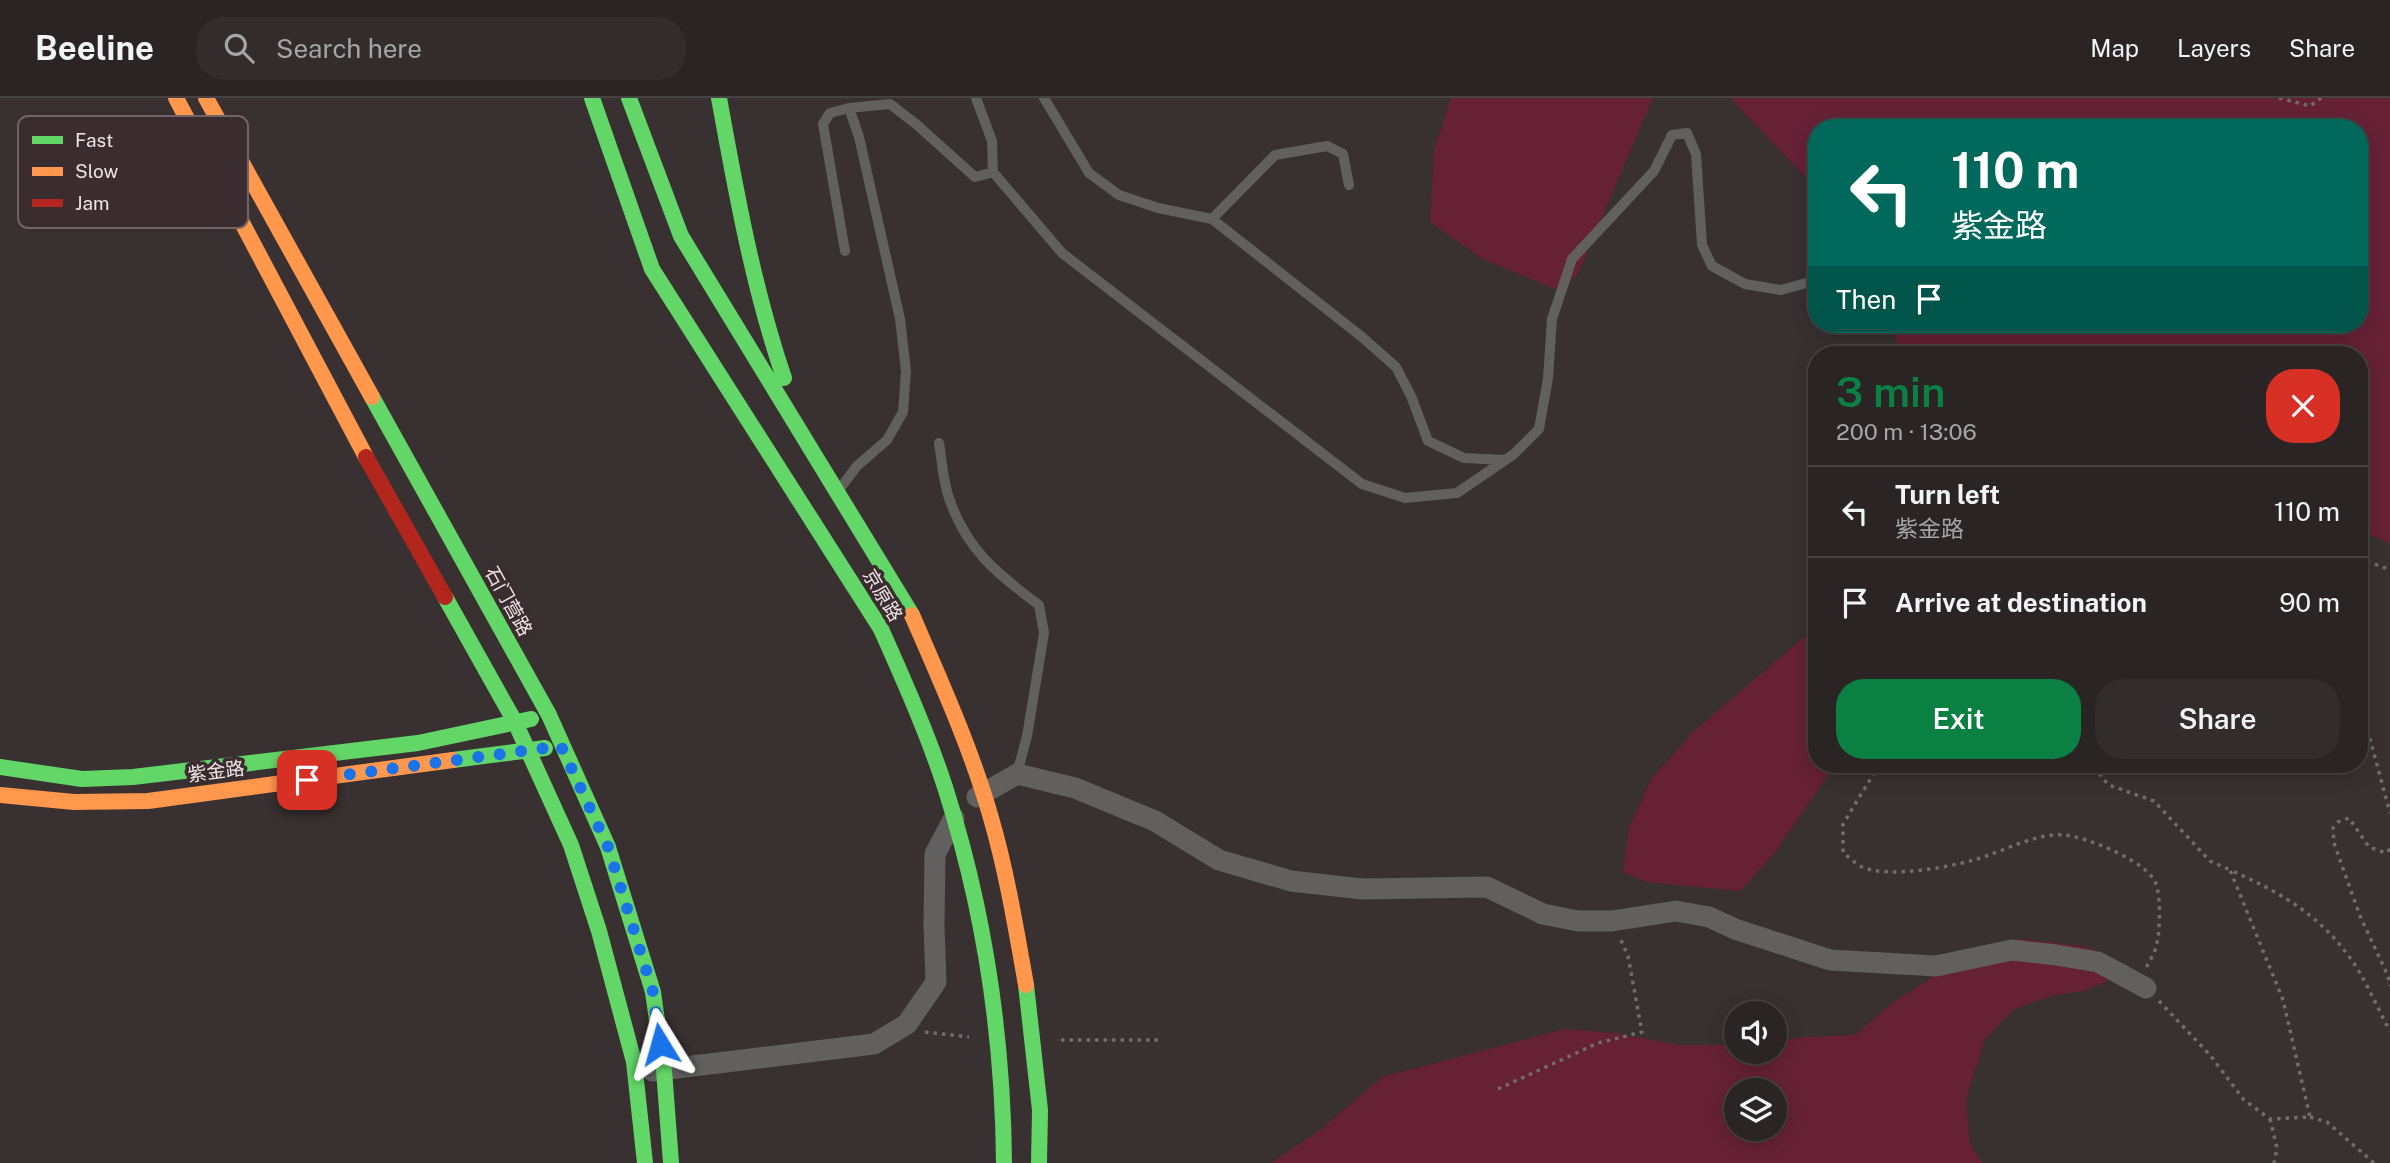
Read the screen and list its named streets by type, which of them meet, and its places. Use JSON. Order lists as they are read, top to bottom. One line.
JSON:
{"streets":{"main road":["京原路","石门营路","紫金路"]},"crossings":[["石门营路","紫金路"]],"legend":["Fast","Slow","Jam"],"page":{"header":"Beeline","search":"Search here","nav":["Map","Layers","Share"],"turn":["110 m","紫金路"],"then":"Then","heading":["3 min","200 m · 13:06"],"list":[{"name":"Turn left","note":"紫金路","value":"110 m"},{"name":"Arrive at destination","value":"90 m"}],"buttons":["Exit","Share"]}}
